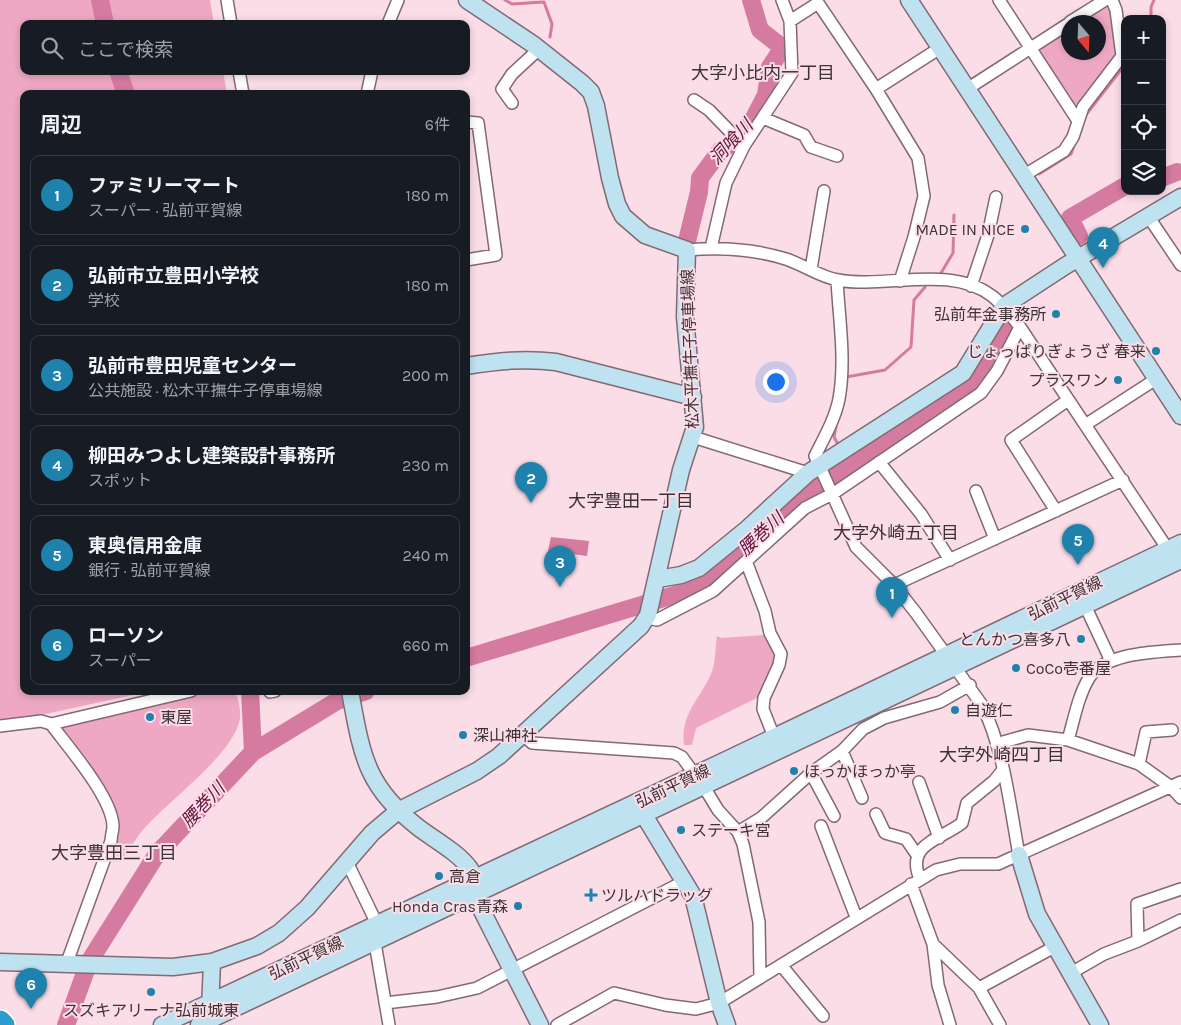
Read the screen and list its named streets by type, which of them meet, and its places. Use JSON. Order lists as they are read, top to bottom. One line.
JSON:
{"streets":{"main road":["松木平撫牛子停車場線","弘前平賀線"]},"districts":["大字小比内一丁目","大字豊田一丁目","大字外崎五丁目","大字外崎四丁目","大字豊田三丁目"],"water":["洞喰川","腰巻川"],"places":{"other":["MADE IN NICE","弘前年金事務所","じょっぱりぎょうざ 春来","プラスワン","とんかつ喜多八","CoCo壱番屋","自遊仁","東屋","深山神社","ほっかほっか亭","ステーキ宮","高倉","Honda Cras青森","スズキアリーナ弘前城東"],"health":["ツルハドラッグ"]},"north":"bottom","page":{"map_buttons":["+","−"],"search":"ここで検索","heading":["周辺","6件"],"list":[{"mark":"1","name":"ファミリーマート","note":"スーパー · 弘前平賀線","value":"180 m"},{"mark":"2","name":"弘前市立豊田小学校","note":"学校","value":"180 m"},{"mark":"3","name":"弘前市豊田児童センター","note":"公共施設 · 松木平撫牛子停車場線","value":"200 m"},{"mark":"4","name":"柳田みつよし建築設計事務所","note":"スポット","value":"230 m"},{"mark":"5","name":"東奥信用金庫","note":"銀行 · 弘前平賀線","value":"240 m"},{"mark":"6","name":"ローソン","note":"スーパー","value":"660 m"}],"pins":["4","2","5","3","1","6"]}}
